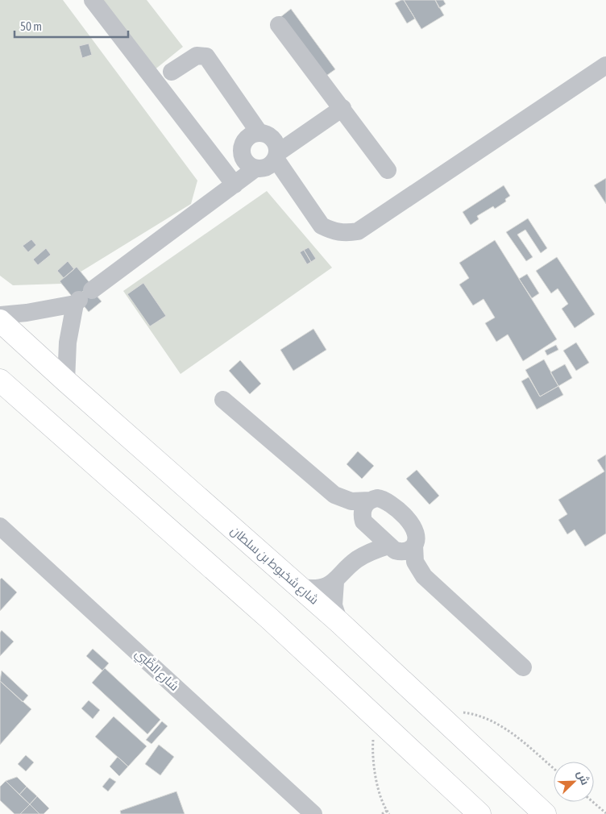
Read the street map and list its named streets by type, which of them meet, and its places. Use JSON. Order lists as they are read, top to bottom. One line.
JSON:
{"streets":{"main road":["شارع شخبوط بن سلطان"],"street":["شارع الظَّبِي"]},"scale_bar":"50 m","north":"top right"}
